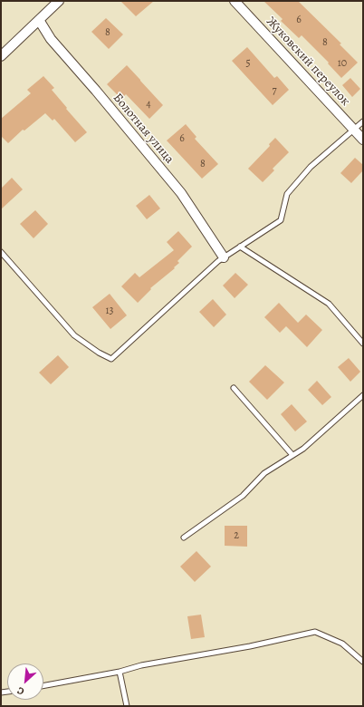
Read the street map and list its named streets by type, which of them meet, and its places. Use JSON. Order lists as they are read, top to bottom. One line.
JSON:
{"streets":{"street":["Жуковский переулок","Болотная улица"]},"house_numbers":["6","8","8","5","10","7","4","6","8","13","2"],"north":"bottom left"}
